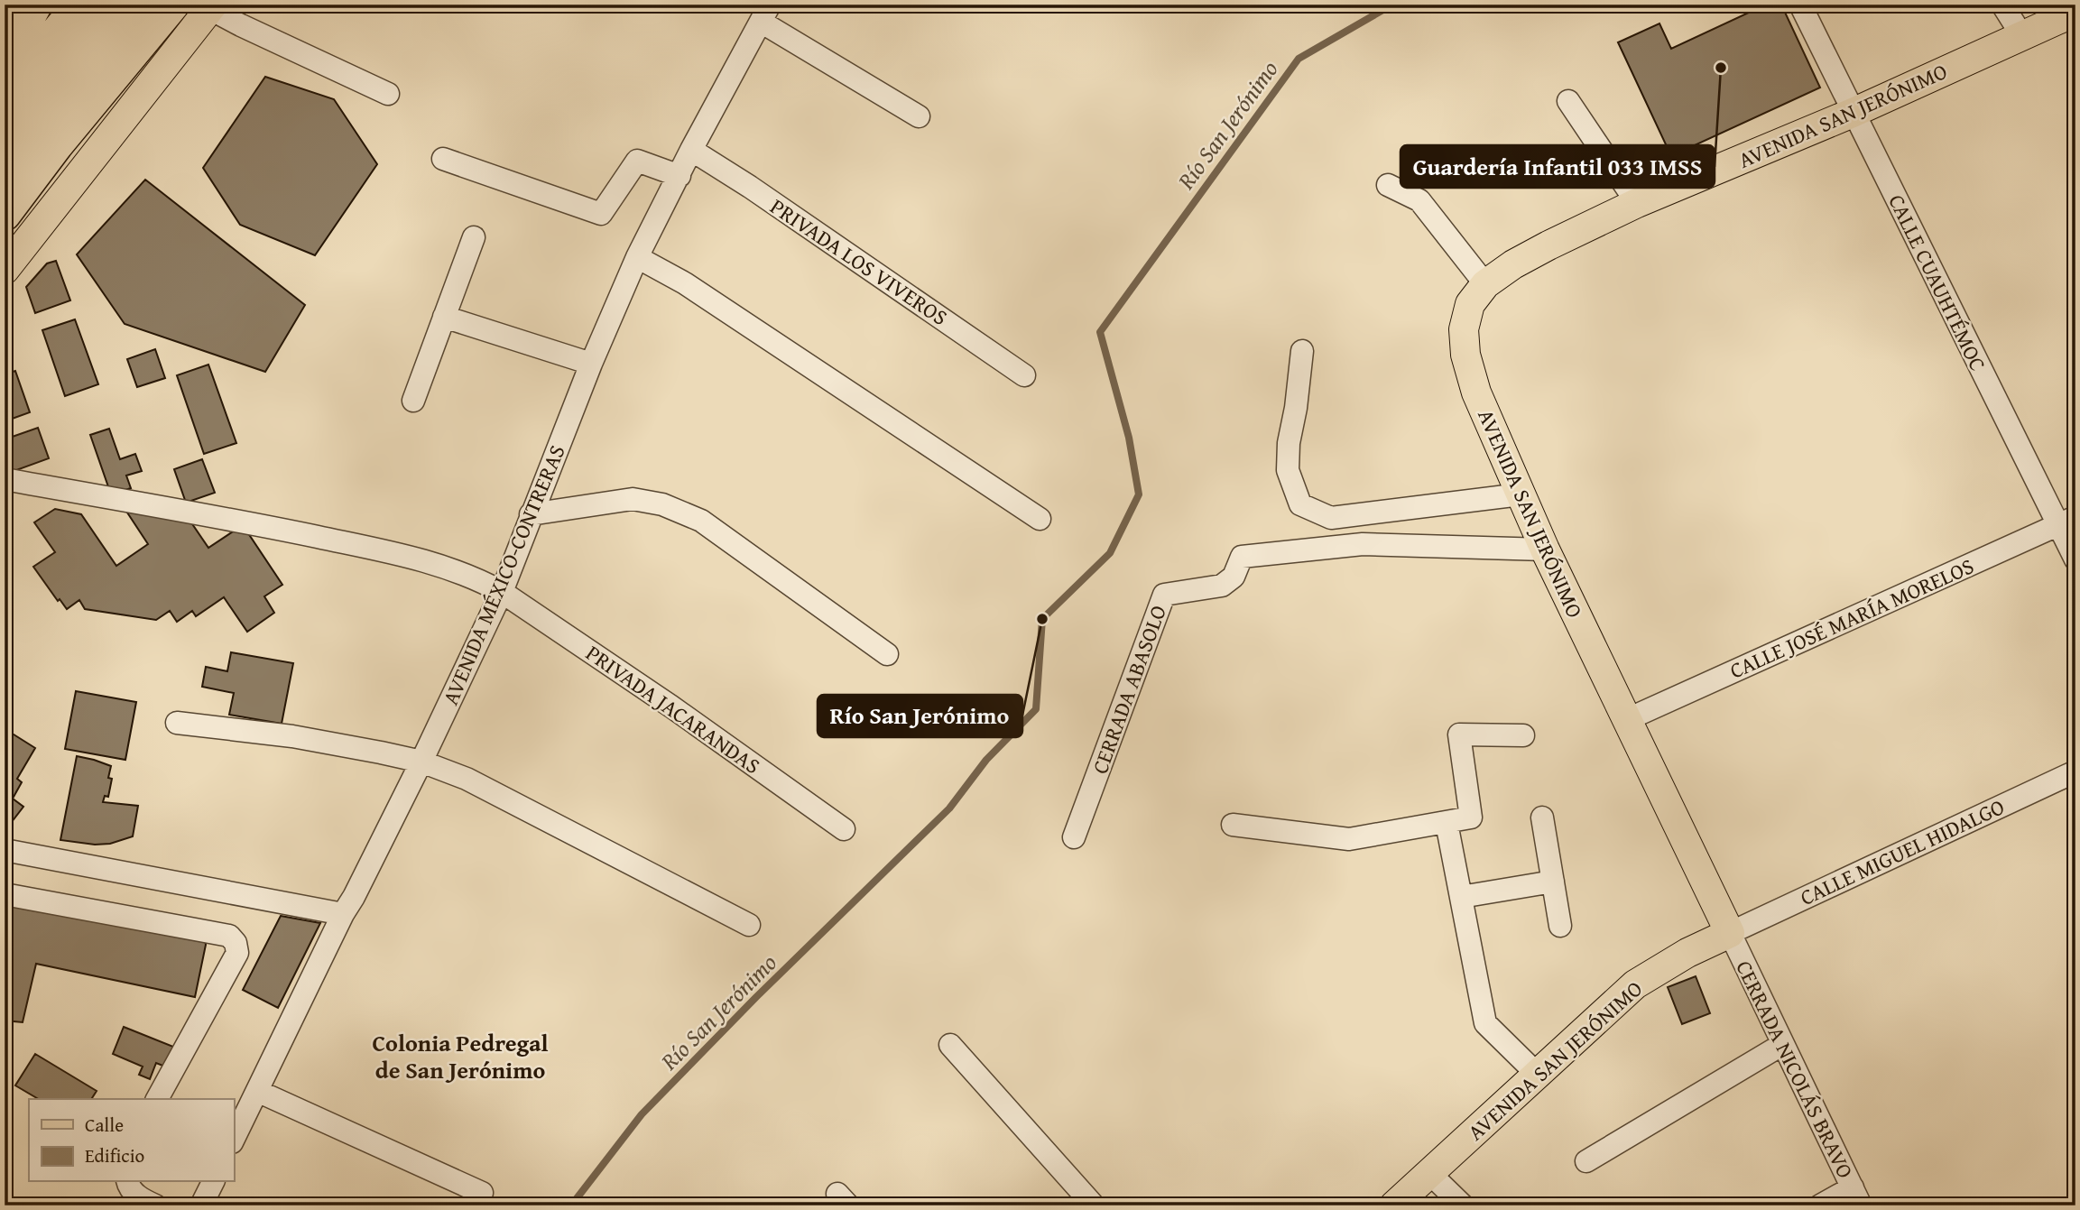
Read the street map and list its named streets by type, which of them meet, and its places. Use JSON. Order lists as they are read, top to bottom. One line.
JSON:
{"streets":{"main road":["AVENIDA SAN JERÓNIMO"],"street":["PRIVADA LOS VIVEROS","CALLE CUAUHTÉMOC","AVENIDA MÉXICO-CONTRERAS","CALLE JOSÉ MARÍA MORELOS","CERRADA ABASOLO","PRIVADA JACARANDAS","CALLE MIGUEL HIDALGO","CERRADA NICOLÁS BRAVO"]},"crossings":[["AVENIDA SAN JERÓNIMO","CALLE CUAUHTÉMOC"],["AVENIDA SAN JERÓNIMO","CALLE JOSÉ MARÍA MORELOS"],["AVENIDA SAN JERÓNIMO","CERRADA ABASOLO"],["AVENIDA SAN JERÓNIMO","CALLE MIGUEL HIDALGO"],["AVENIDA SAN JERÓNIMO","CERRADA NICOLÁS BRAVO"],["PRIVADA LOS VIVEROS","AVENIDA MÉXICO-CONTRERAS"],["CALLE CUAUHTÉMOC","CALLE JOSÉ MARÍA MORELOS"],["AVENIDA MÉXICO-CONTRERAS","PRIVADA JACARANDAS"],["CALLE MIGUEL HIDALGO","CERRADA NICOLÁS BRAVO"]],"districts":["Colonia Pedregal de San Jerónimo"],"water":["Río San Jerónimo"],"places":["Guardería Infantil 033 IMSS","Río San Jerónimo"],"legend":["Calle","Edificio"]}
